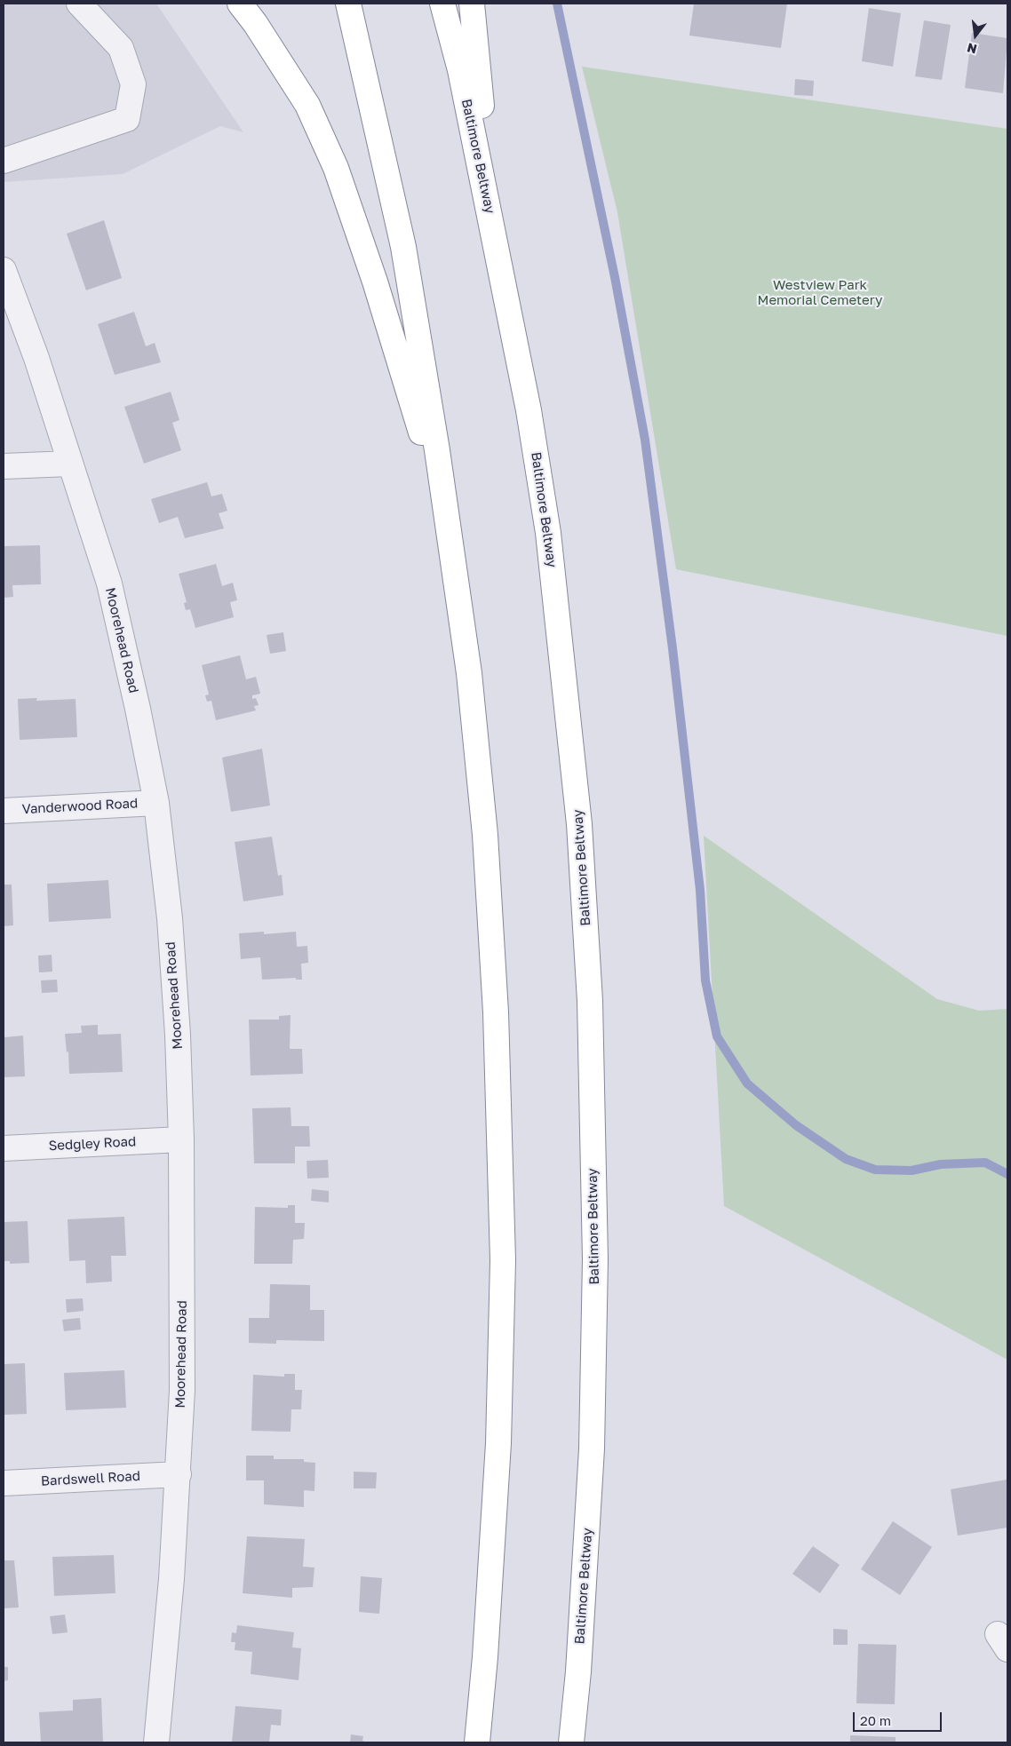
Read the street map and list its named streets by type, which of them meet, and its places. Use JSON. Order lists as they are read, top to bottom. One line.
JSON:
{"streets":{"highway":["Baltimore Beltway"],"street":["Moorehead Road","Vanderwood Road","Sedgley Road","Bardswell Road"]},"crossings":[["Moorehead Road","Vanderwood Road"],["Moorehead Road","Sedgley Road"],["Moorehead Road","Bardswell Road"]],"parks":["Westview Park Memorial Cemetery"],"scale_bar":"20 m","north":"bottom"}
